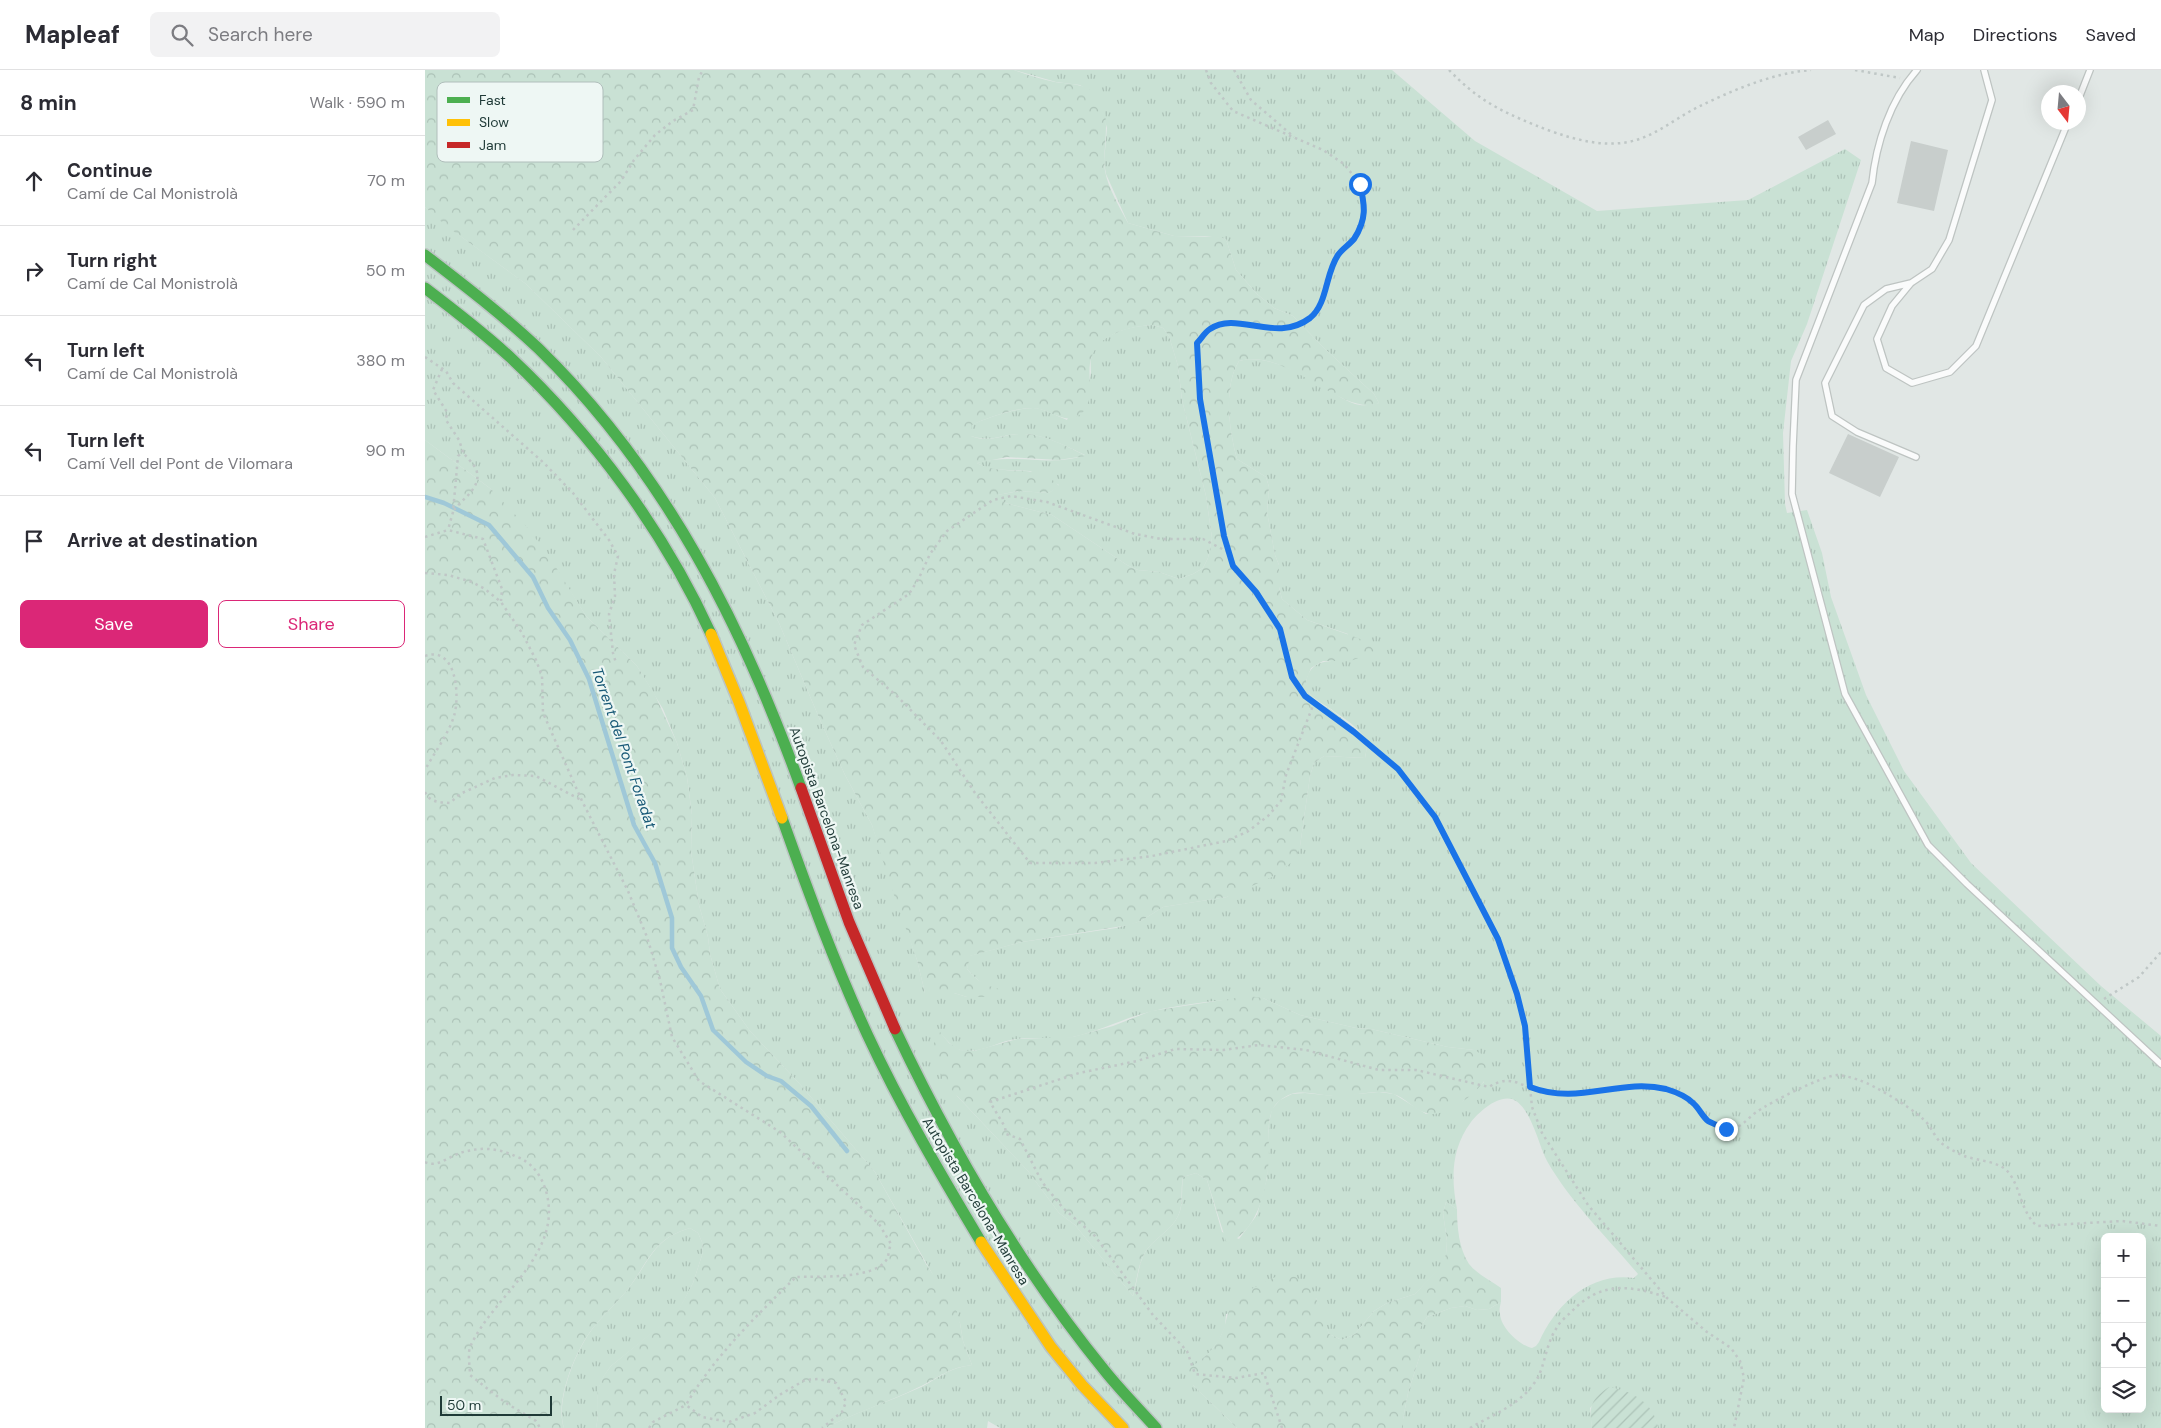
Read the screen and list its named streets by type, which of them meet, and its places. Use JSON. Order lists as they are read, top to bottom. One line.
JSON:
{"streets":{"highway":["Autopista Barcelona-Manresa"]},"water":["Torrent del Pont Foradat"],"legend":["Fast","Slow","Jam"],"scale_bar":"50 m","north":"bottom","page":{"header":"Mapleaf","search":"Search here","nav":["Map","Directions","Saved"],"heading":["8 min","Walk · 590 m"],"list":[["Continue","Camí de Cal Monistrolà","70 m"],["Turn right","Camí de Cal Monistrolà","50 m"],["Turn left","Camí de Cal Monistrolà","380 m"],["Turn left","Camí Vell del Pont de Vilomara","90 m"],"Arrive at destination"],"buttons":["Save","Share"],"map_buttons":["+","−"],"scale":"50 m"}}
